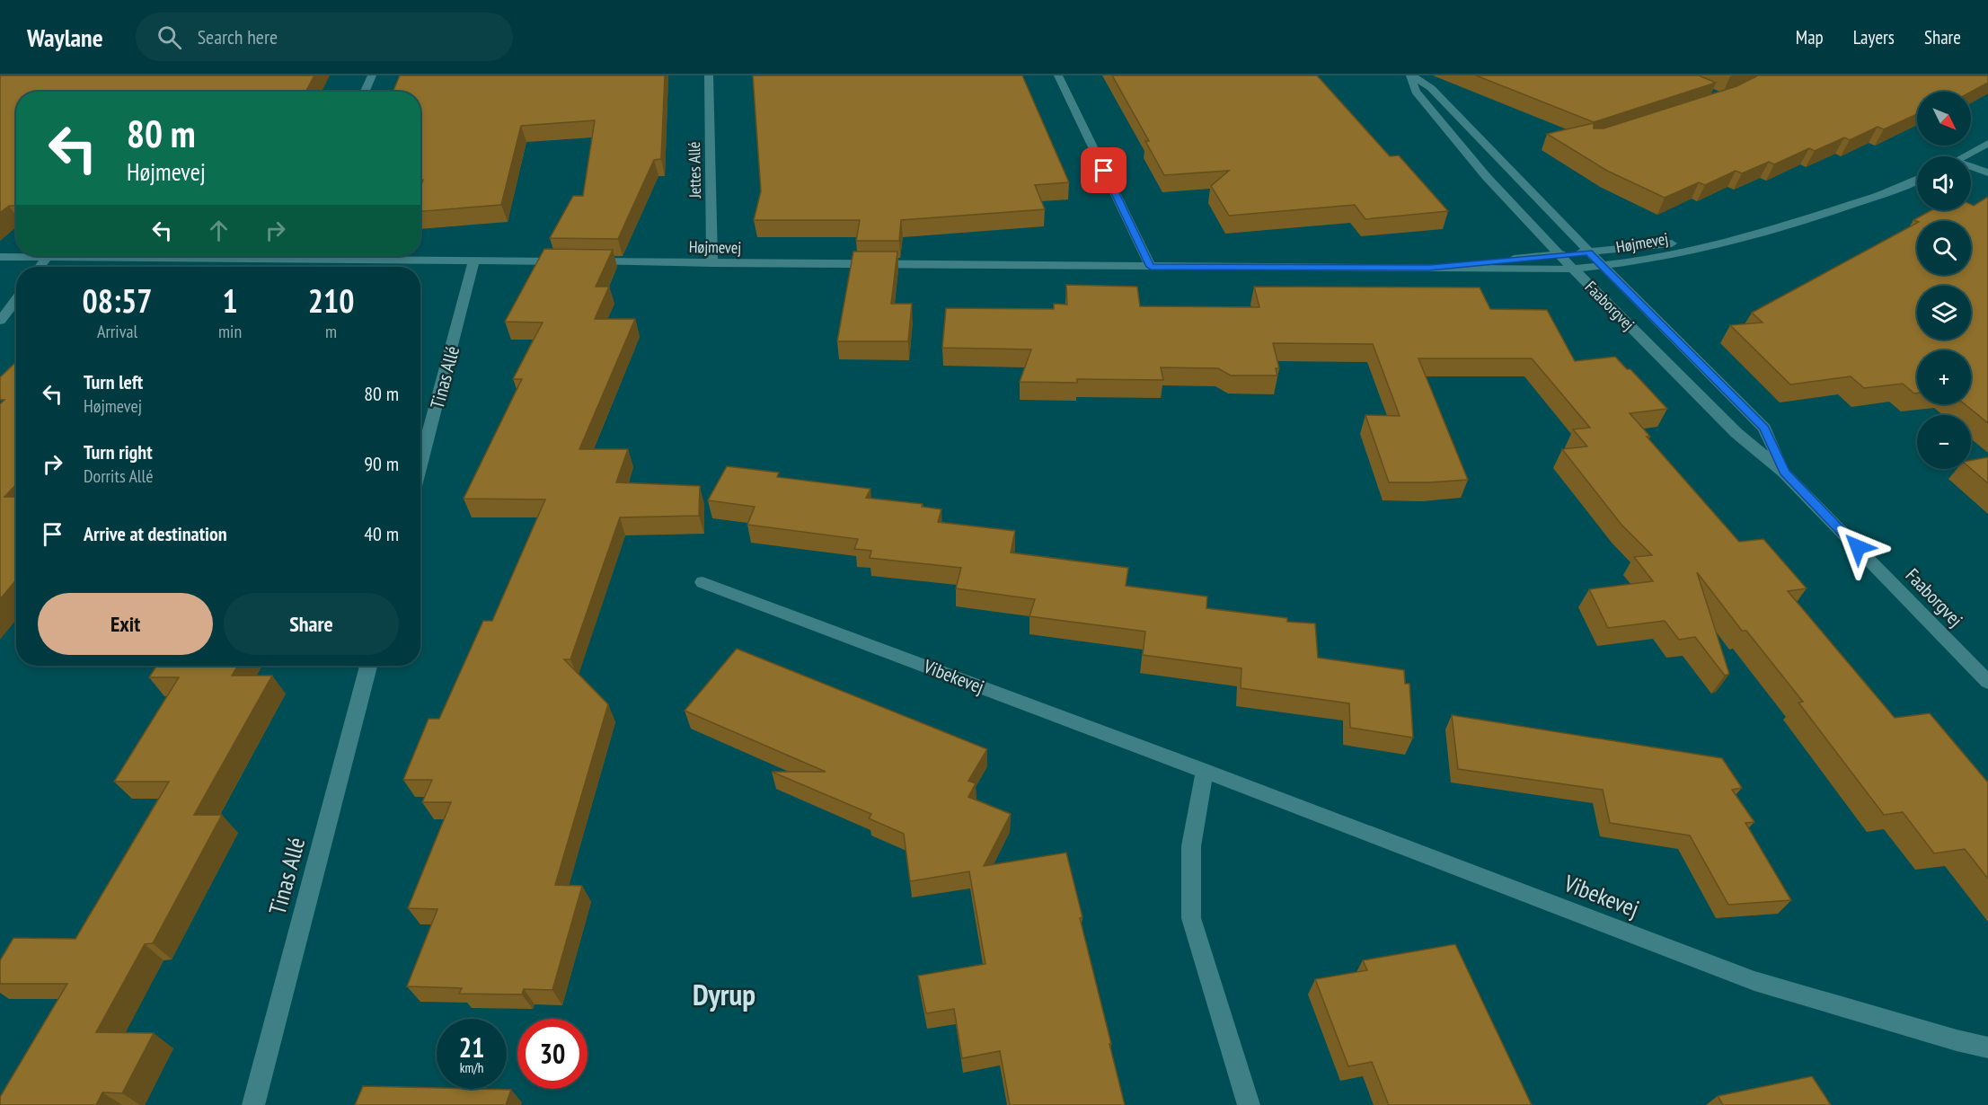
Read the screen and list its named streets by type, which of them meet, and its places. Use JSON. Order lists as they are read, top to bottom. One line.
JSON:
{"streets":{"street":["Jettes Allé","Højmevej","Faaborgvej","Tinas Allé","Vibekevej"]},"crossings":[["Jettes Allé","Højmevej"],["Højmevej","Faaborgvej"],["Højmevej","Tinas Allé"]],"districts":["Dyrup"],"north":"bottom right","page":{"header":"Waylane","search":"Search here","nav":["Map","Layers","Share"],"map_buttons":["+","−"],"turn":["80 m","Højmevej"],"eta":["08:57","Arrival","1","min","210","m"],"list":[{"name":"Turn left","note":"Højmevej","value":"80 m"},{"name":"Turn right","note":"Dorrits Allé","value":"90 m"},{"name":"Arrive at destination","value":"40 m"}],"buttons":["Exit","Share"],"speed":"21 km/h","limit":"30"}}
